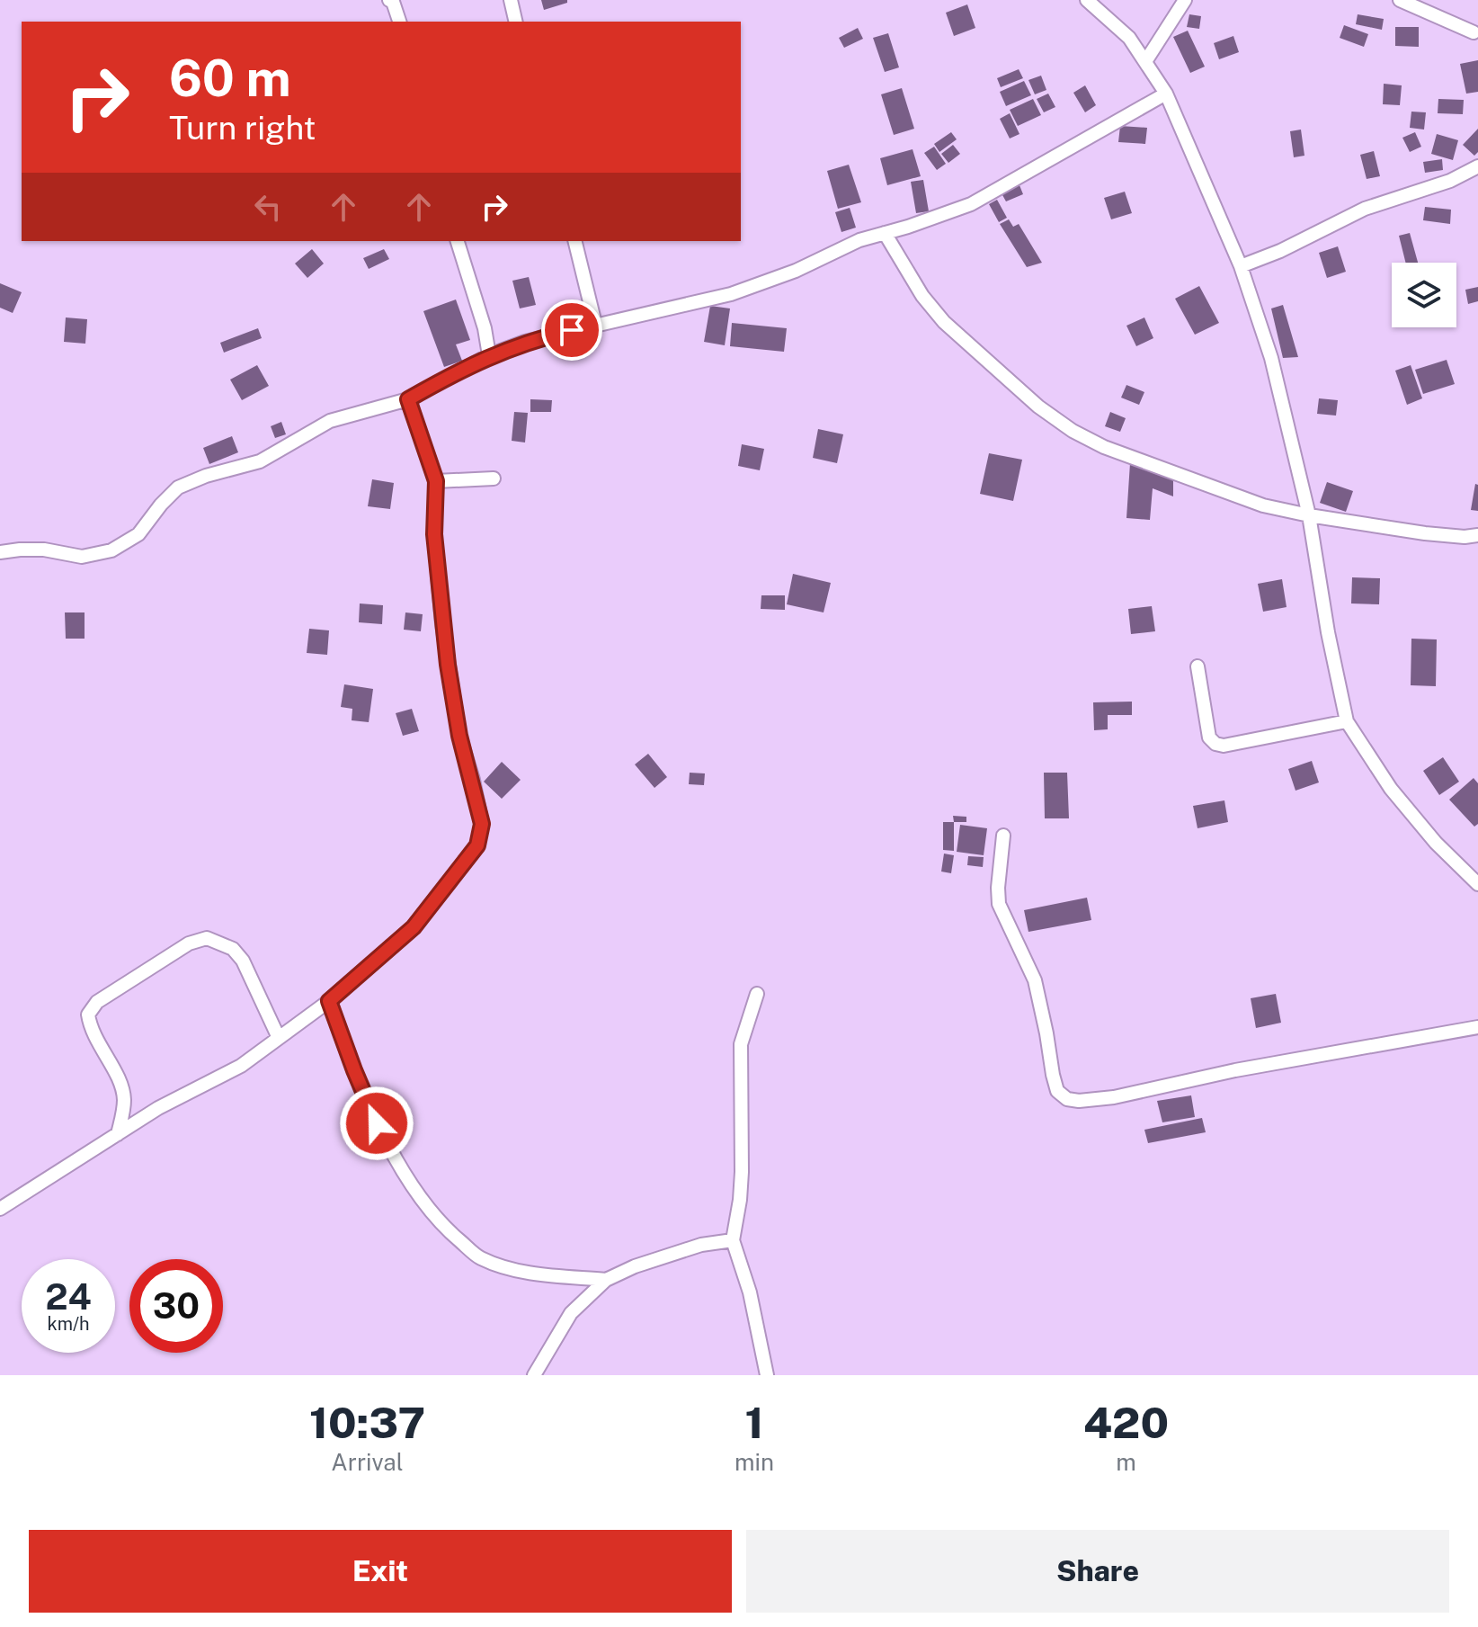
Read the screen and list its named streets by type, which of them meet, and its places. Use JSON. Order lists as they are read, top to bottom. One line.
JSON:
{"page":{"turn":["60 m","Turn right"],"speed":"24 km/h","limit":"30","eta":["10:37","Arrival","1","min","420","m"],"buttons":["Exit","Share"]}}
